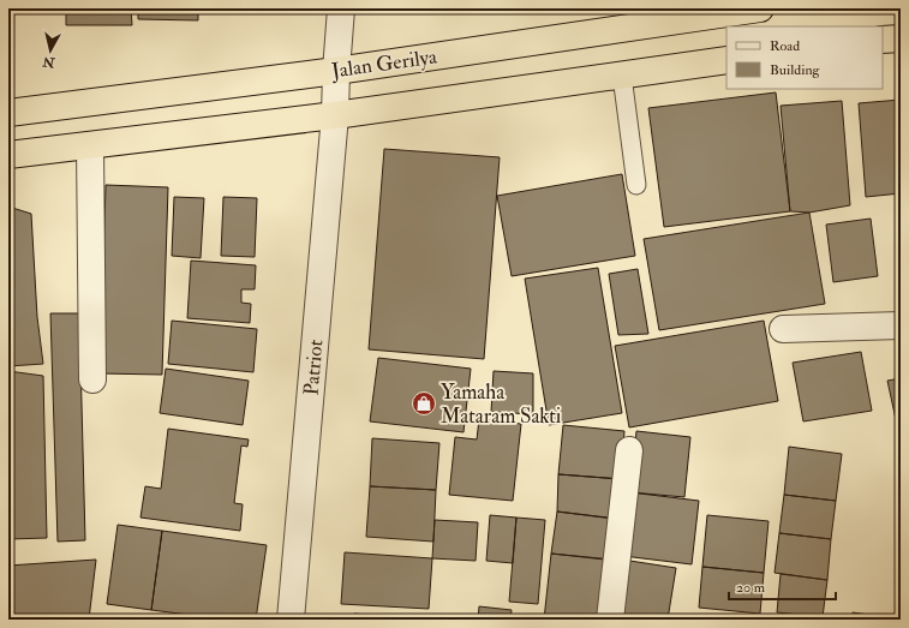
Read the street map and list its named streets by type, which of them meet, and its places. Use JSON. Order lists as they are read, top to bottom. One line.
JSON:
{"streets":{"highway":["Jalan Gerilya"],"street":["Patriot"]},"crossings":[["Jalan Gerilya","Patriot"]],"places":{"shop":["Yamaha Mataram Sakti"]},"legend":["Road","Building"],"scale_bar":"20 m","north":"bottom"}
